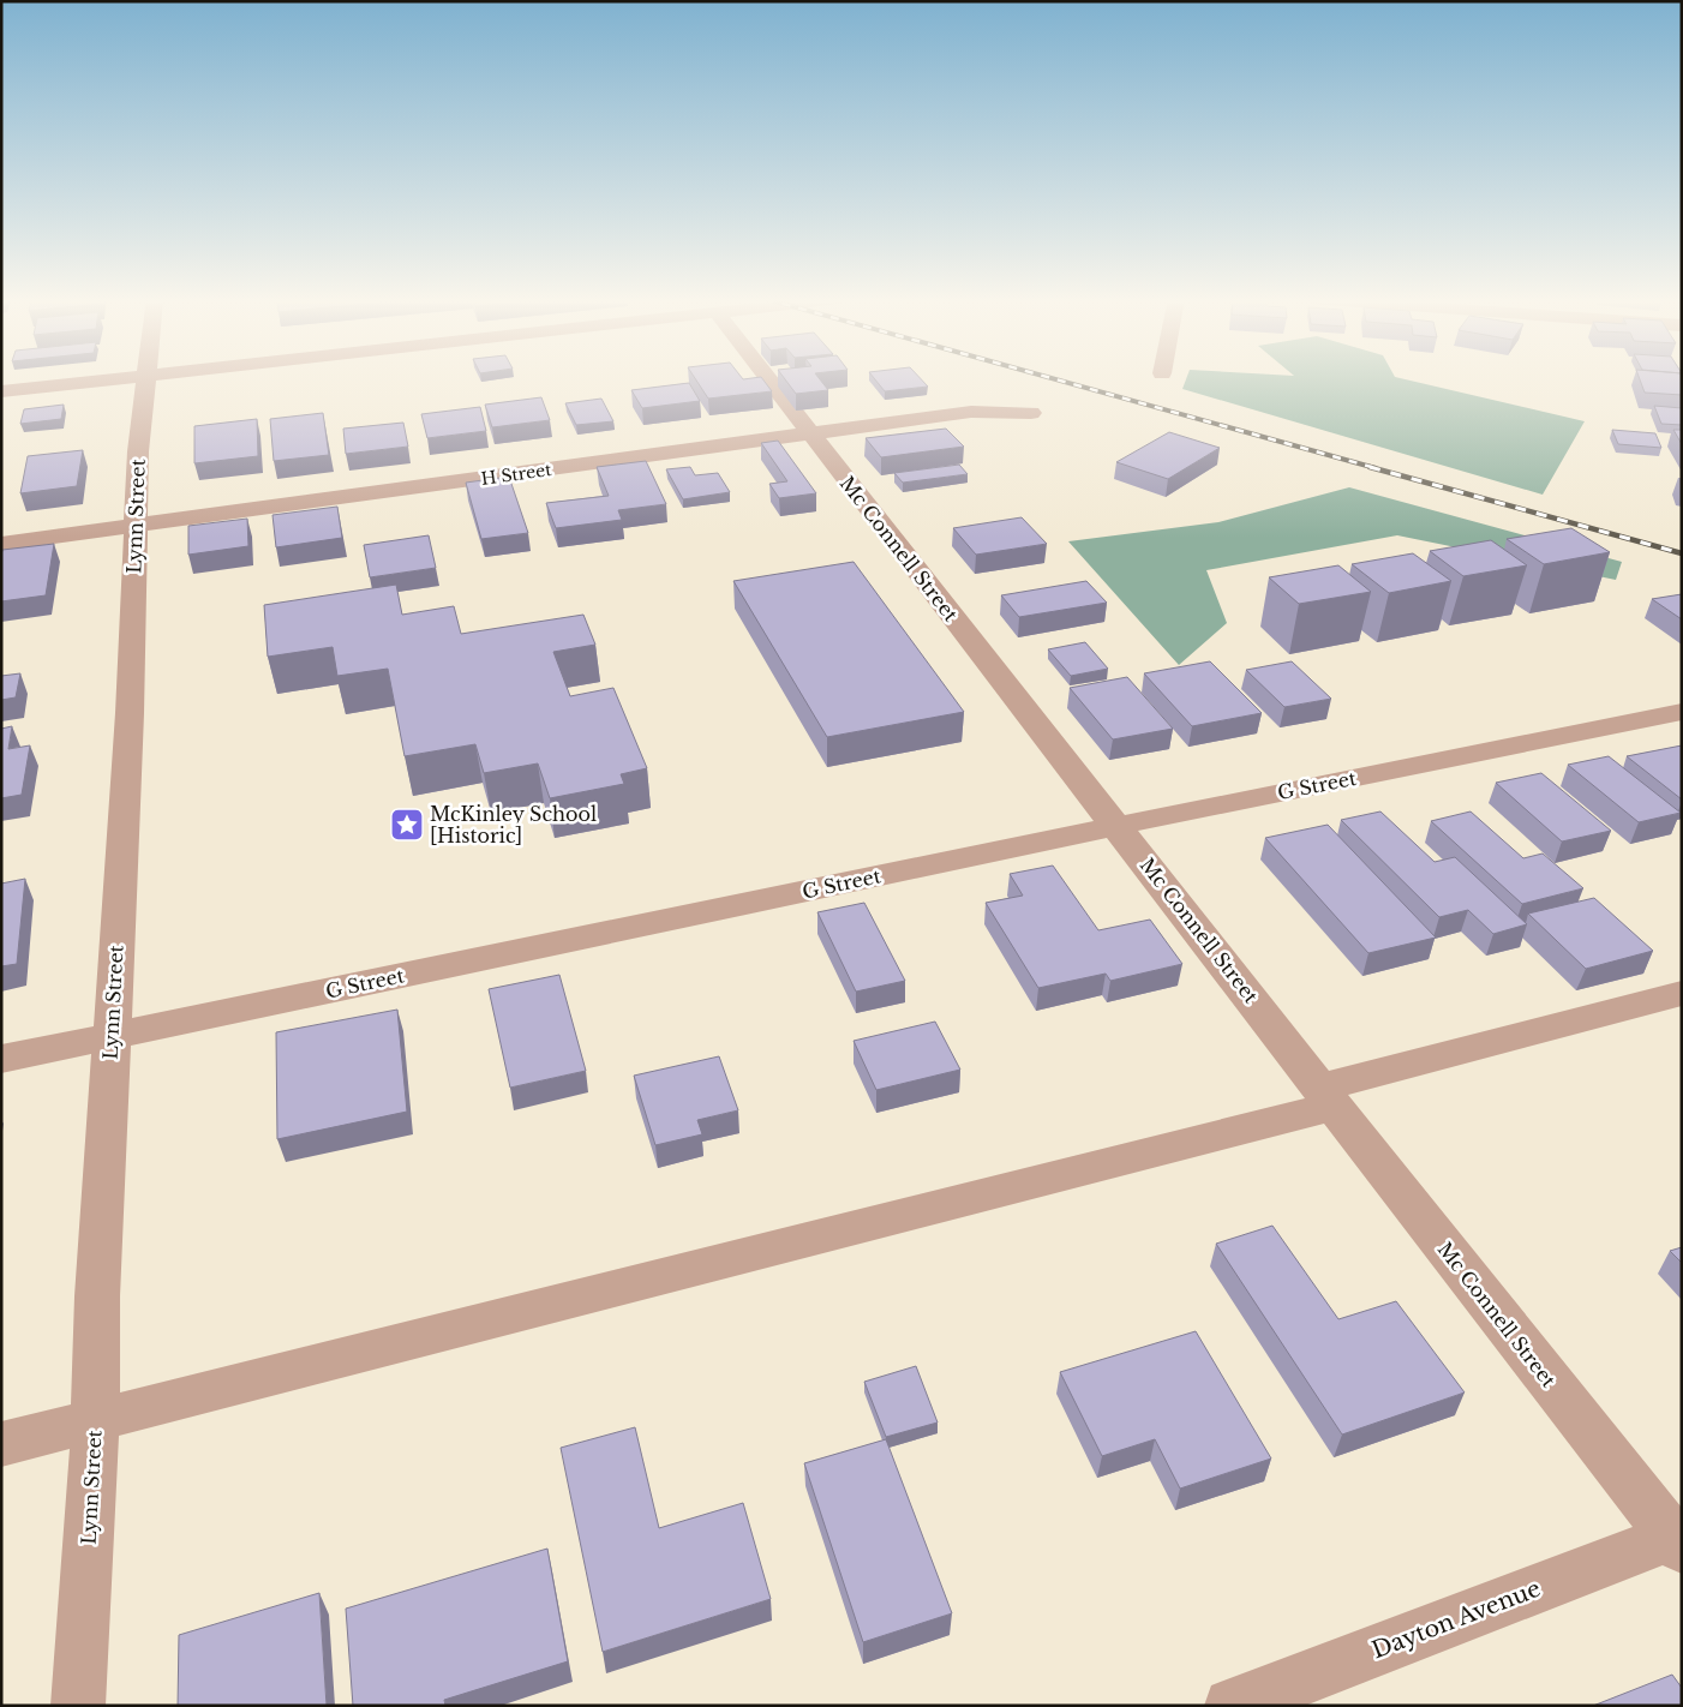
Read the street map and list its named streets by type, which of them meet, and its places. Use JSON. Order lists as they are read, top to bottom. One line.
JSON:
{"streets":{"street":["H Street","Lynn Street","Mc Connell Street","G Street","Dayton Avenue"]},"crossings":[["H Street","Lynn Street"],["H Street","Mc Connell Street"],["Lynn Street","G Street"],["Mc Connell Street","G Street"],["Mc Connell Street","Dayton Avenue"]],"places":{"place":["McKinley School [Historic]"]}}
